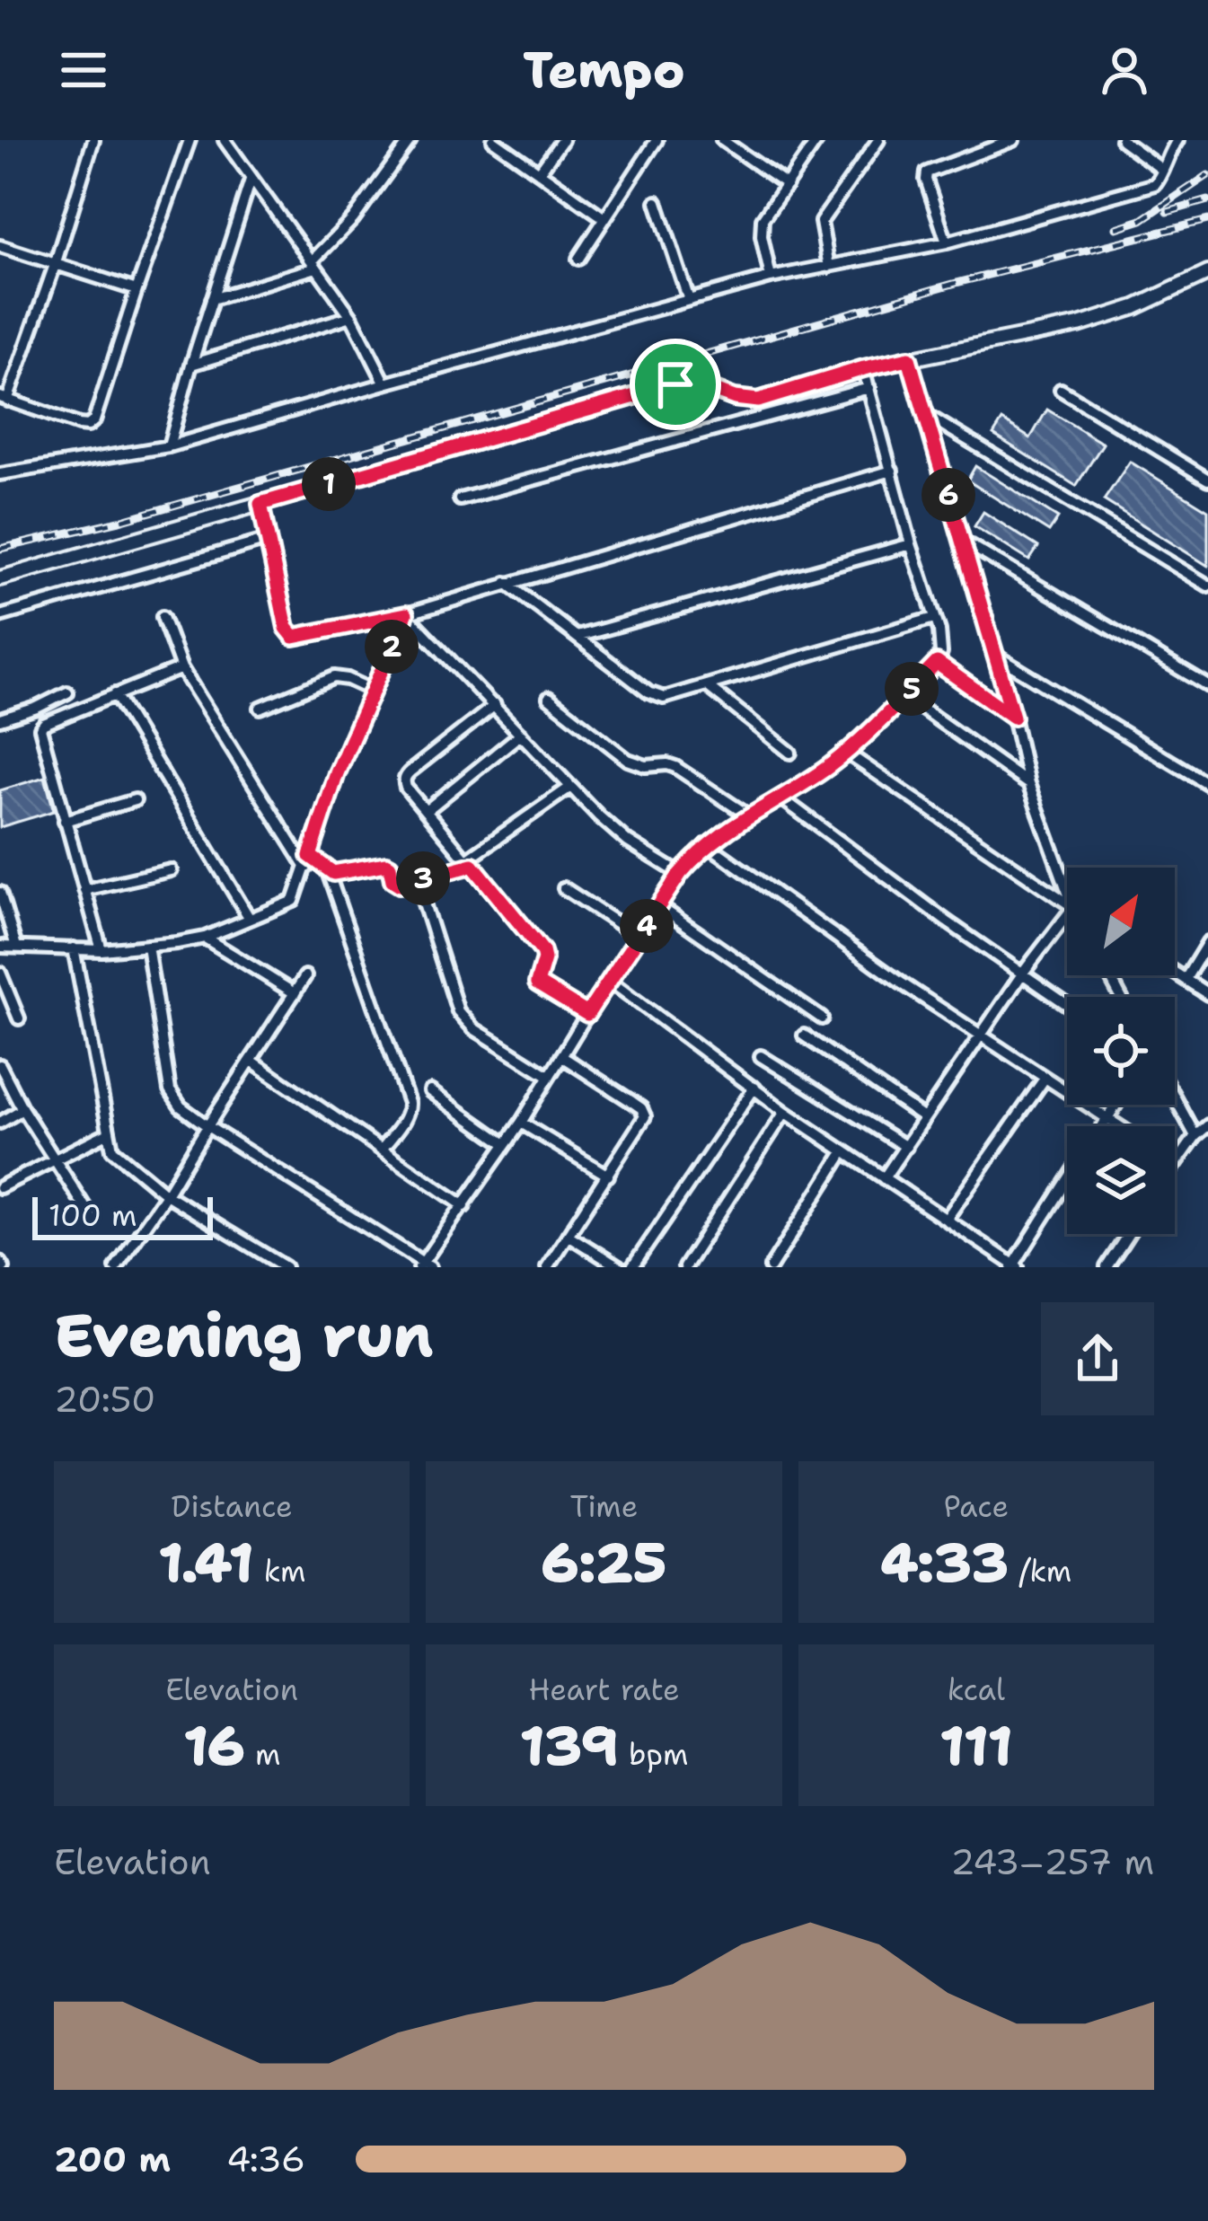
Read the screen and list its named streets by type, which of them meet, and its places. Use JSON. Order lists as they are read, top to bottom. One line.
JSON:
{"scale_bar":"100 m","north":"top right","page":{"header":"Tempo","pins":["1","6","2","5","3","4"],"scale":"100 m","heading":["Evening run","20:50"],"stats":[["Distance","1.41 km"],["Time","6:25"],["Pace","4:33 /km"],["Elevation","16 m"],["Heart rate","139 bpm"],["kcal","111"]],"chart":["Elevation","243–257 m"],"list":[{"name":"200 m","note":"4:36"}]}}
